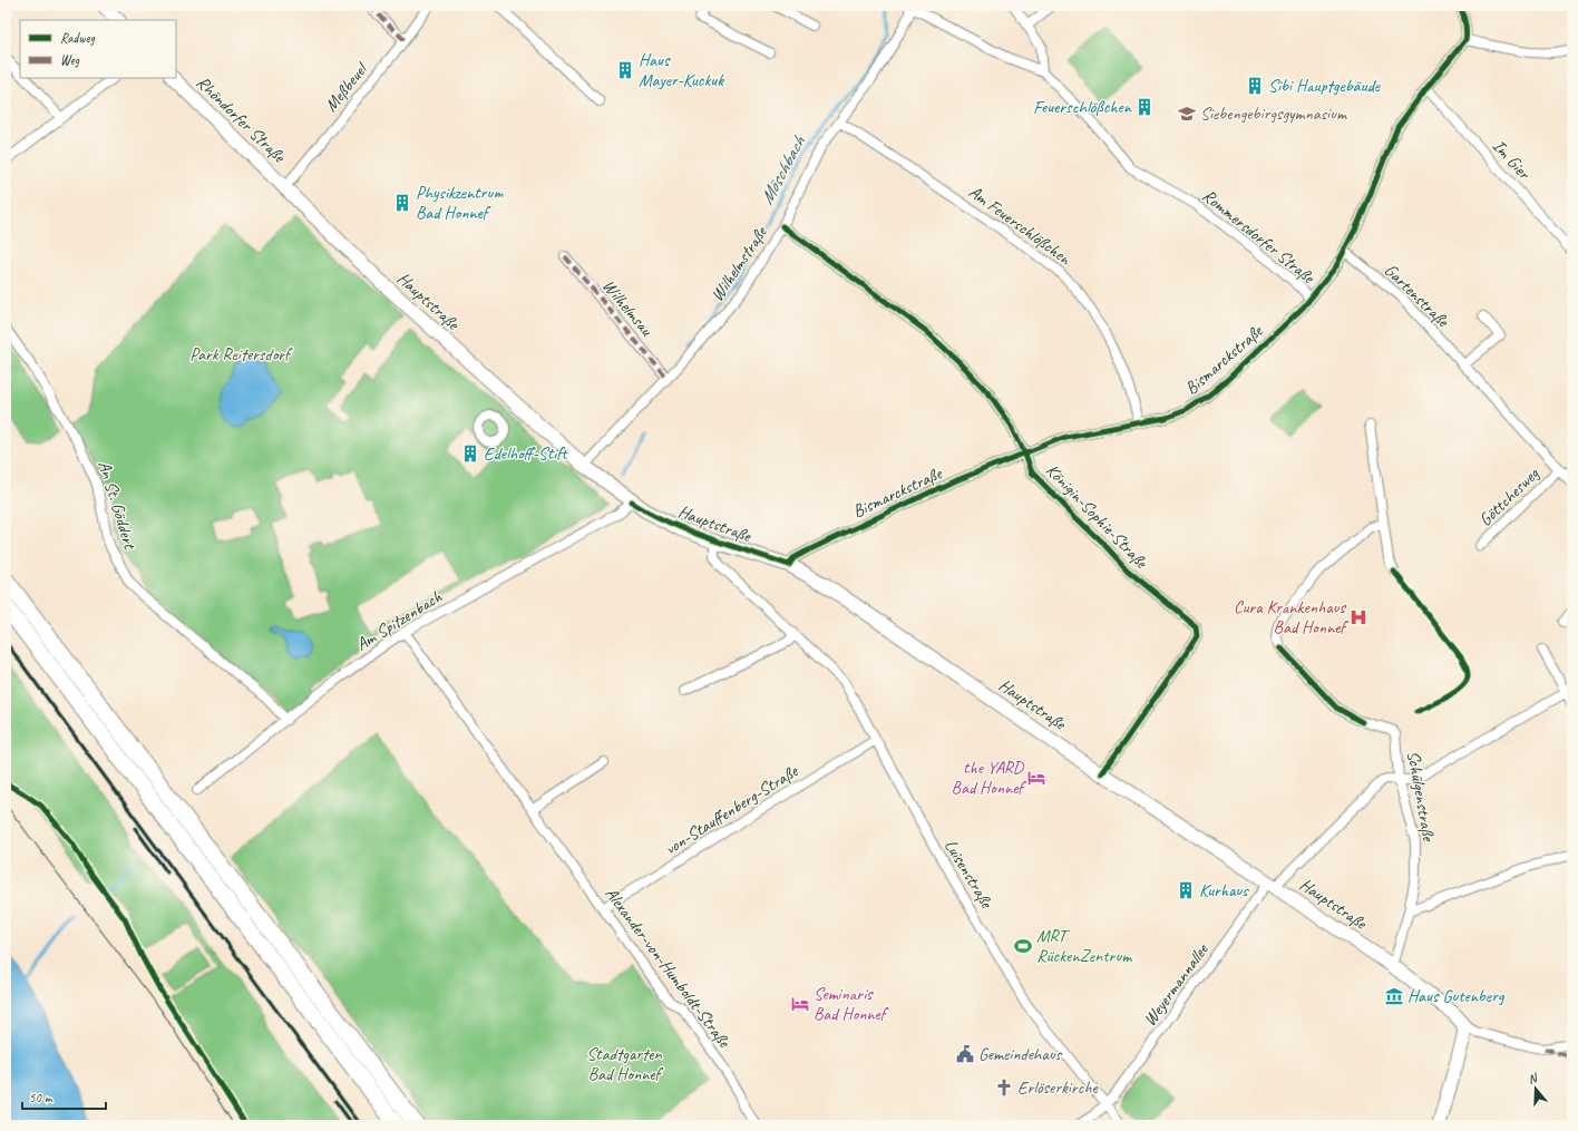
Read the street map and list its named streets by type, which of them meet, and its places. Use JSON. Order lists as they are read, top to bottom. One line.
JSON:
{"streets":{"main road":["Rhöndorfer Straße","Hauptstraße"],"street":["Meßbeuel","Im Gier","Am Feuerschlößchen","Rommersdorfer Straße","Wilhelmstraße","Gartenstraße","Wilhelmsau","Bismarckstraße","Göttchesweg","An St. Göddert","Königin-Sophie-Straße","Am Spitzenbach","Schülgenstraße","von-Stauffenberg-Straße","Luisenstraße","Alexander-von-Humboldt-Straße","Weyermannallee"]},"crossings":[["Meßbeuel","Rhöndorfer Straße"],["Meßbeuel","Hauptstraße"],["Rhöndorfer Straße","Hauptstraße"],["Im Gier","Bismarckstraße"],["Am Feuerschlößchen","Wilhelmstraße"],["Am Feuerschlößchen","Bismarckstraße"],["Rommersdorfer Straße","Bismarckstraße"],["Wilhelmstraße","Hauptstraße"],["Wilhelmstraße","Wilhelmsau"],["Wilhelmstraße","Königin-Sophie-Straße"],["Gartenstraße","Bismarckstraße"],["Gartenstraße","Göttchesweg"],["Hauptstraße","Bismarckstraße"],["Hauptstraße","Königin-Sophie-Straße"],["Hauptstraße","Am Spitzenbach"],["Hauptstraße","Schülgenstraße"],["Hauptstraße","Luisenstraße"],["Hauptstraße","Weyermannallee"],["Bismarckstraße","Königin-Sophie-Straße"],["An St. Göddert","Am Spitzenbach"],["Am Spitzenbach","Alexander-von-Humboldt-Straße"],["Schülgenstraße","Weyermannallee"],["von-Stauffenberg-Straße","Luisenstraße"],["von-Stauffenberg-Straße","Alexander-von-Humboldt-Straße"],["Luisenstraße","Weyermannallee"]],"water":["Möschbach"],"parks":["Park Reitersdorf","Stadtgarten Bad Honnef"],"places":{"building":["Haus Mayer-Kuckuk","Sibi Hauptgebäude","Feuerschlößchen","Physikzentrum Bad Honnef","Edelhoff-Stift","Kurhaus"],"school or university":["Siebengebirgsgymnasium"],"hospital":["Cura Krankenhaus Bad Honnef"],"hotel":["the YARD Bad Honnef","Seminaris Bad Honnef"],"sports":["MRT RückenZentrum"],"museum":["Haus Gutenberg"],"public building":["Gemeindehaus"],"church":["Erlöserkirche"]},"legend":["Radweg","Weg"],"scale_bar":"50 m","north":"top"}
